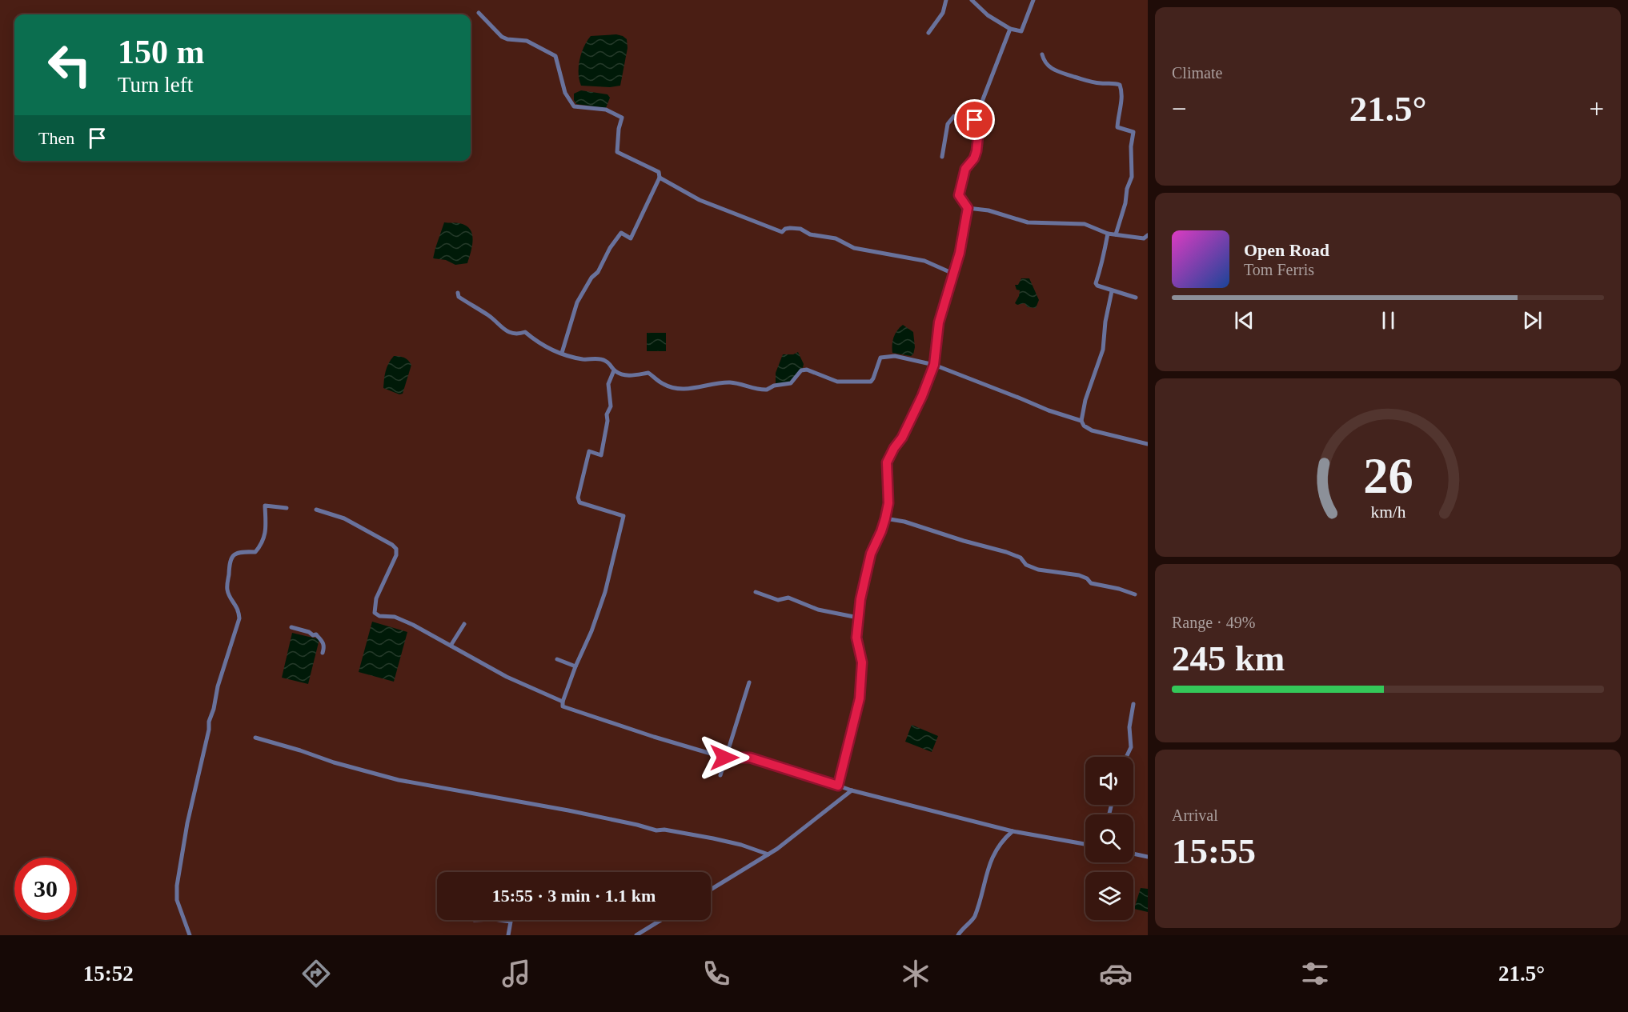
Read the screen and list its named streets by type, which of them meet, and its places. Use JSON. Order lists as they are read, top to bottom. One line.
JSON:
{"page":{"tile":["Climate",["Range · 49%","245 km"],["Arrival","15:55"]],"turn":["150 m","Turn left"],"heat":["−","21.5°","+"],"then":"Then","song":["Open Road","Tom Ferris"],"limit":"30","trip":"15:55 · 3 min · 1.1 km","tabs":["15:52","21.5°"],"gauge":["26","km/h"]}}
